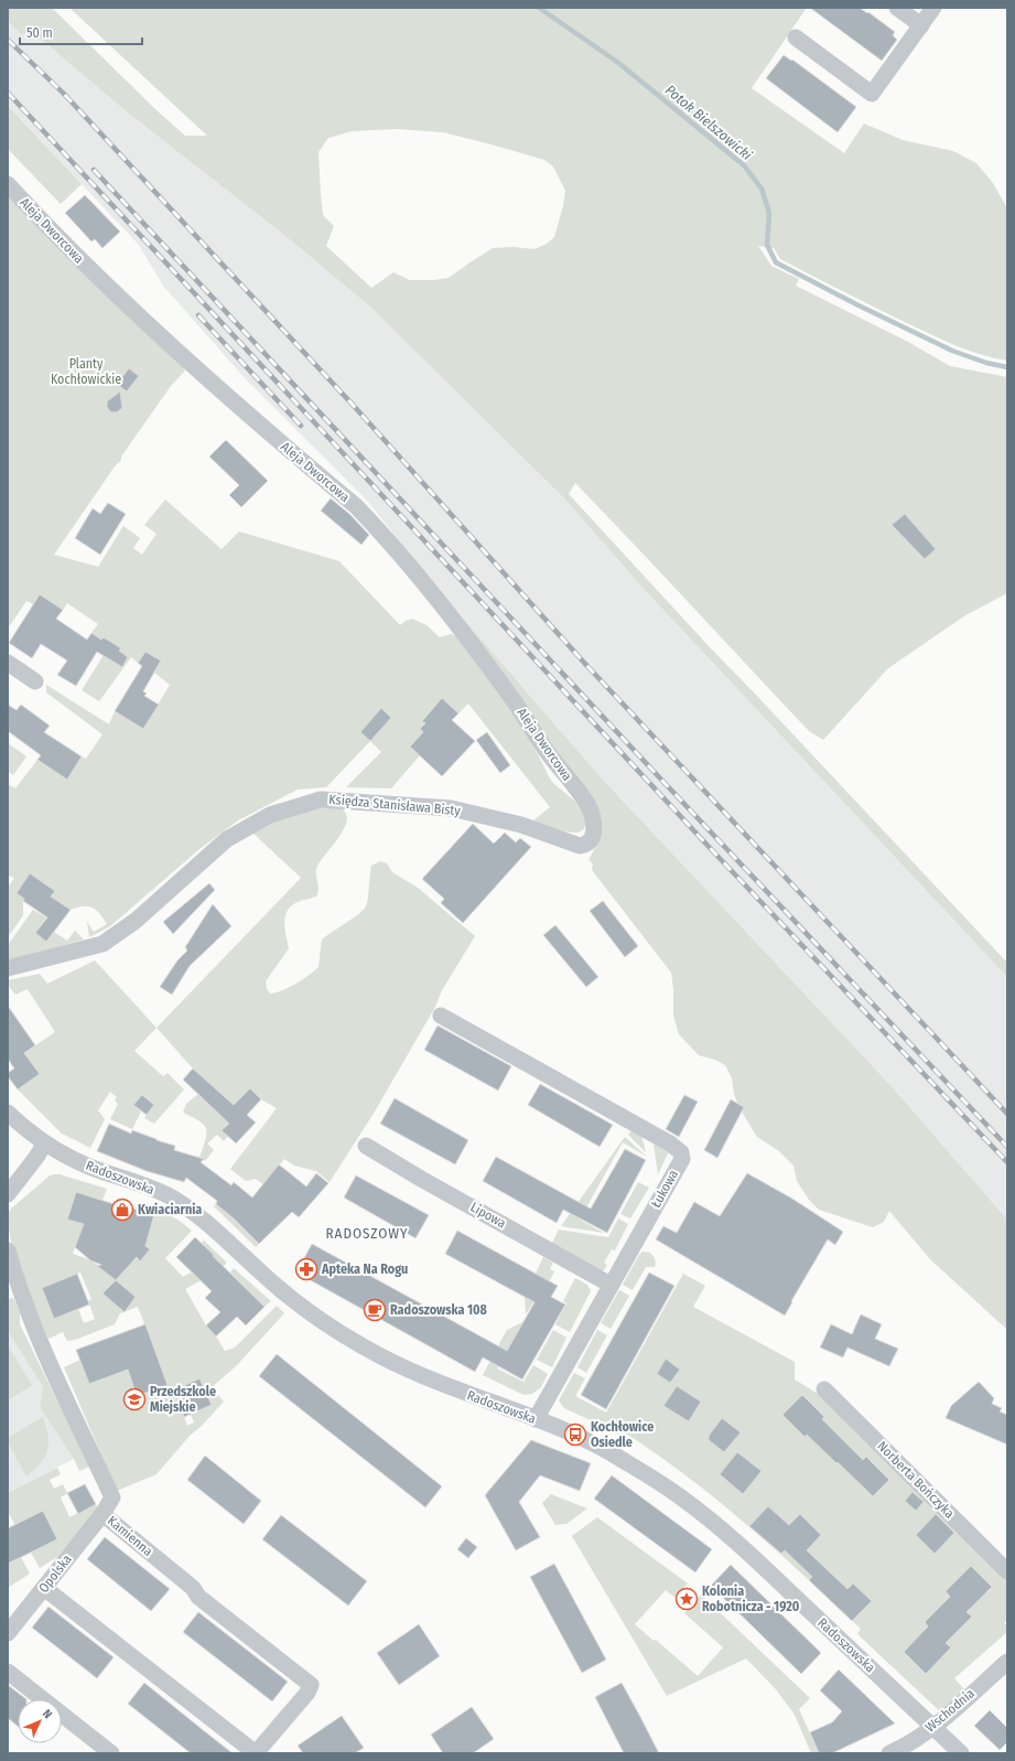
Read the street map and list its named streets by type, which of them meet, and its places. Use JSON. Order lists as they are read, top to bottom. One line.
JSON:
{"streets":{"street":["Aleja Dworcowa","Księdza Stanisława Bisty","Radoszowska","Łukowa","Lipowa","Norberta Bończyka","Kamienna","Opolska","Wschodnia"]},"crossings":[["Aleja Dworcowa","Księdza Stanisława Bisty"],["Radoszowska","Łukowa"],["Radoszowska","Wschodnia"],["Łukowa","Lipowa"],["Kamienna","Opolska"]],"districts":["RADOSZOWY"],"water":["Potok Bielszowicki"],"parks":["Planty Kochłowickie"],"places":{"shop":["Kwiaciarnia"],"pharmacy":["Apteka Na Rogu"],"cafe":["Radoszowska 108"],"school or university":["Przedszkole Miejskie"],"bus stop":["Kochłowice Osiedle"],"place":["Kolonia Robotnicza - 1920"]},"scale_bar":"50 m","north":"top right"}
